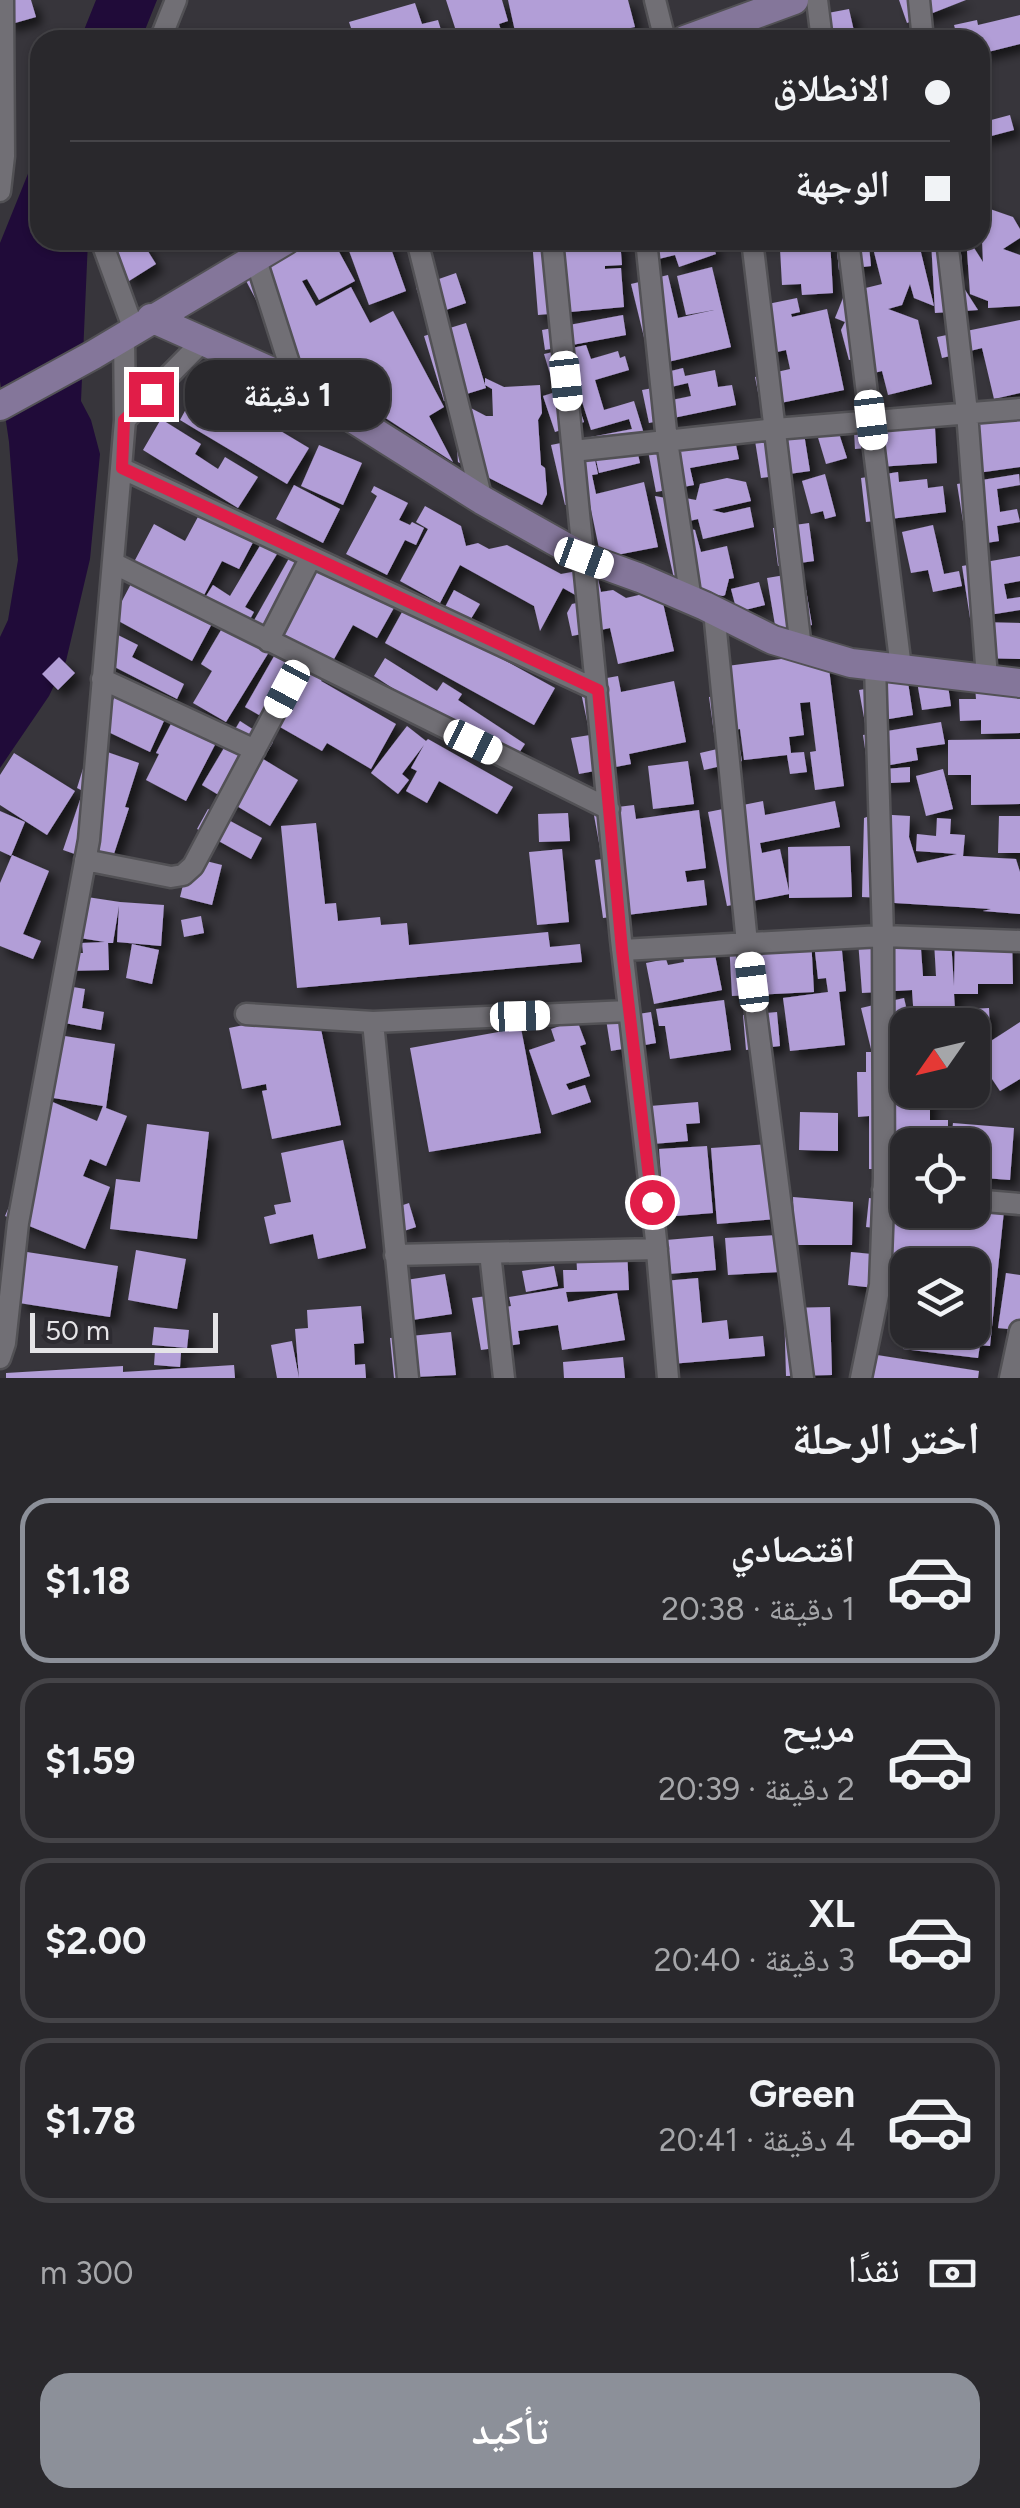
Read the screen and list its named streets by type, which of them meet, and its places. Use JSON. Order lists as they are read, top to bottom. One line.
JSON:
{"scale_bar":"50 m","north":"bottom left","page":{"banner":["الانطلاق","الوجهة"],"bubble":"1 دقيقة","scale":"50 m","heading":"اختر الرحلة","list":[{"name":"اقتصادي","note":"1 دقيقة · 20:38","value":"$1.18"},{"name":"مريح","note":"2 دقيقة · 20:39","value":"$1.59"},{"name":"XL","note":"3 دقيقة · 20:40","value":"$2.00"},{"name":"Green","note":"4 دقيقة · 20:41","value":"$1.78"}],"pay":["نقدًا","300 m"],"buttons":"تأكيد"}}
